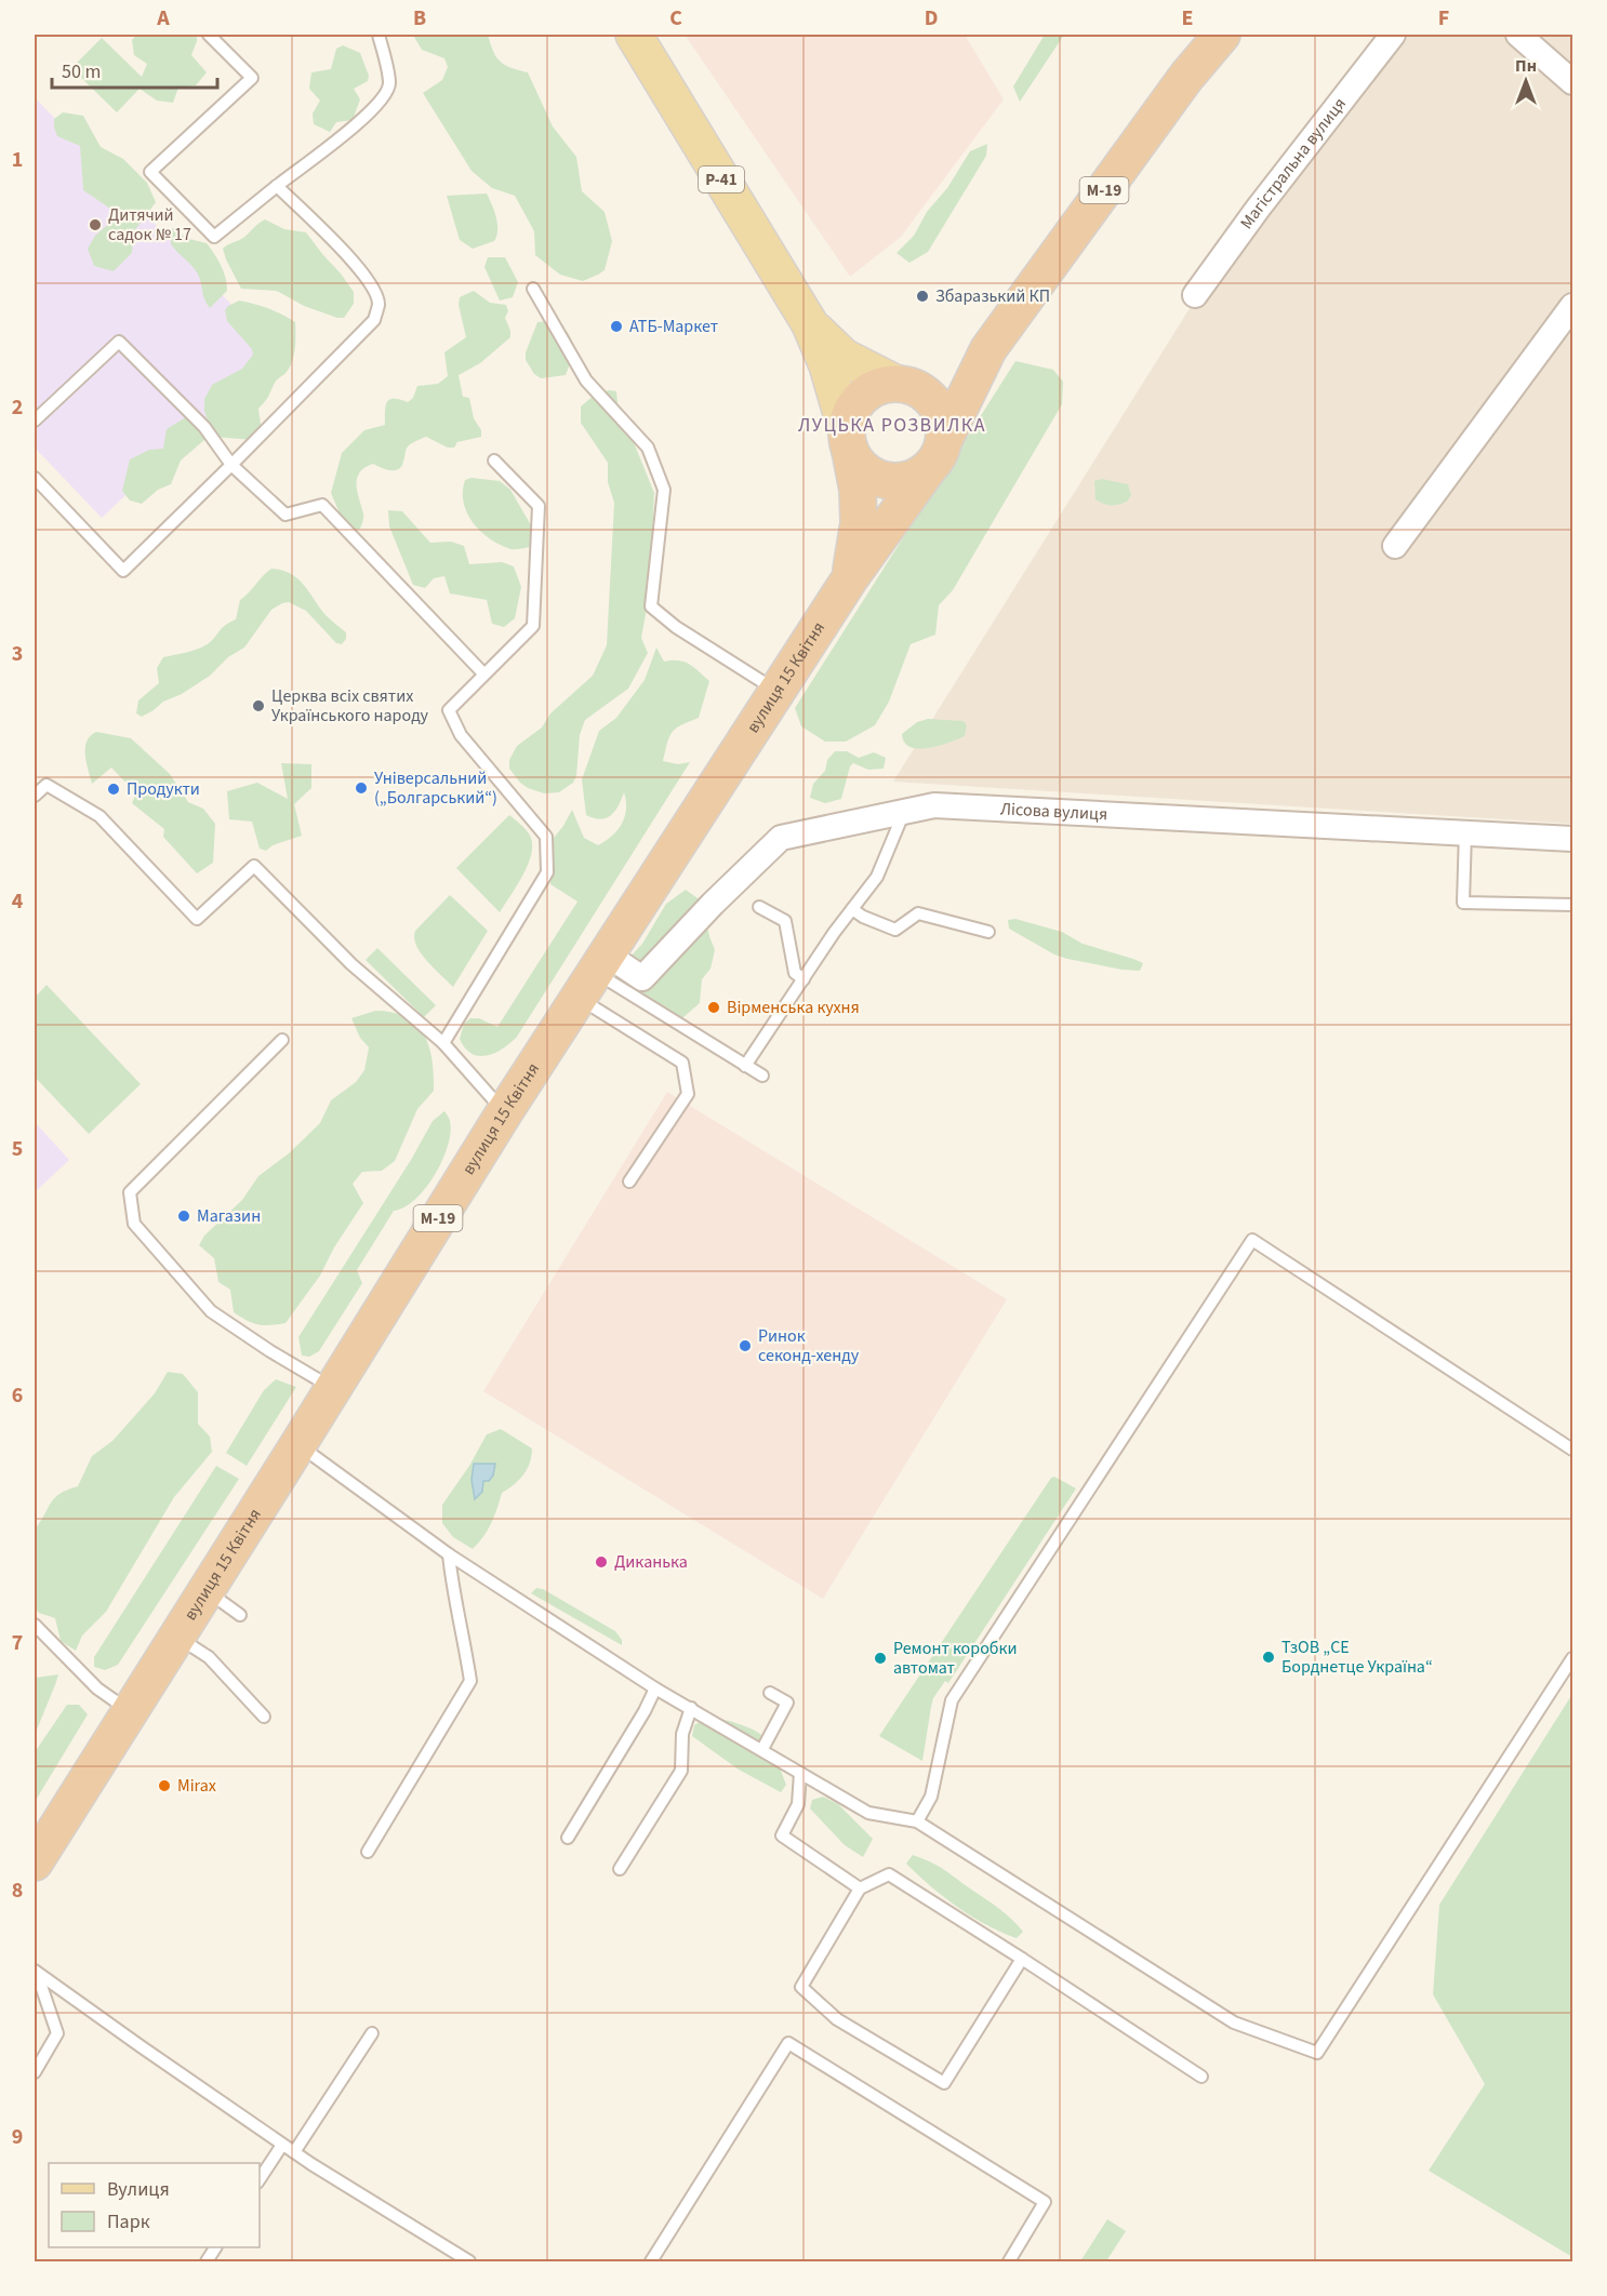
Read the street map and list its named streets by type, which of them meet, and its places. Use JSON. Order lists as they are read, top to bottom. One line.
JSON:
{"streets":{"highway":["М-19","вулиця 15 Квітня"],"main road":["Р-41"],"street":["Магістральна вулиця","Лісова вулиця"]},"crossings":[["Р-41","М-19"],["Р-41","вулиця 15 Квітня"],["М-19","вулиця 15 Квітня"],["вулиця 15 Квітня","Лісова вулиця"]],"districts":["ЛУЦЬКА РОЗВИЛКА"],"places":["Дитячий садок № 17","Збаразький КП","АТБ-Маркет","Церква всіх святих Українського народу","Універсальний („Болгарський“)","Продукти","Вірменська кухня","Магазин","Ринок секонд-хенду","Диканька","ТзОВ „СЕ Борднетце Україна“","Ремонт коробки автомат","Mirax"],"legend":["Вулиця","Парк"],"scale_bar":"50 m","north":"top","grid":{"columns":["A","B","C","D","E","F"],"rows":["1","2","3","4","5","6","7","8","9"]}}
